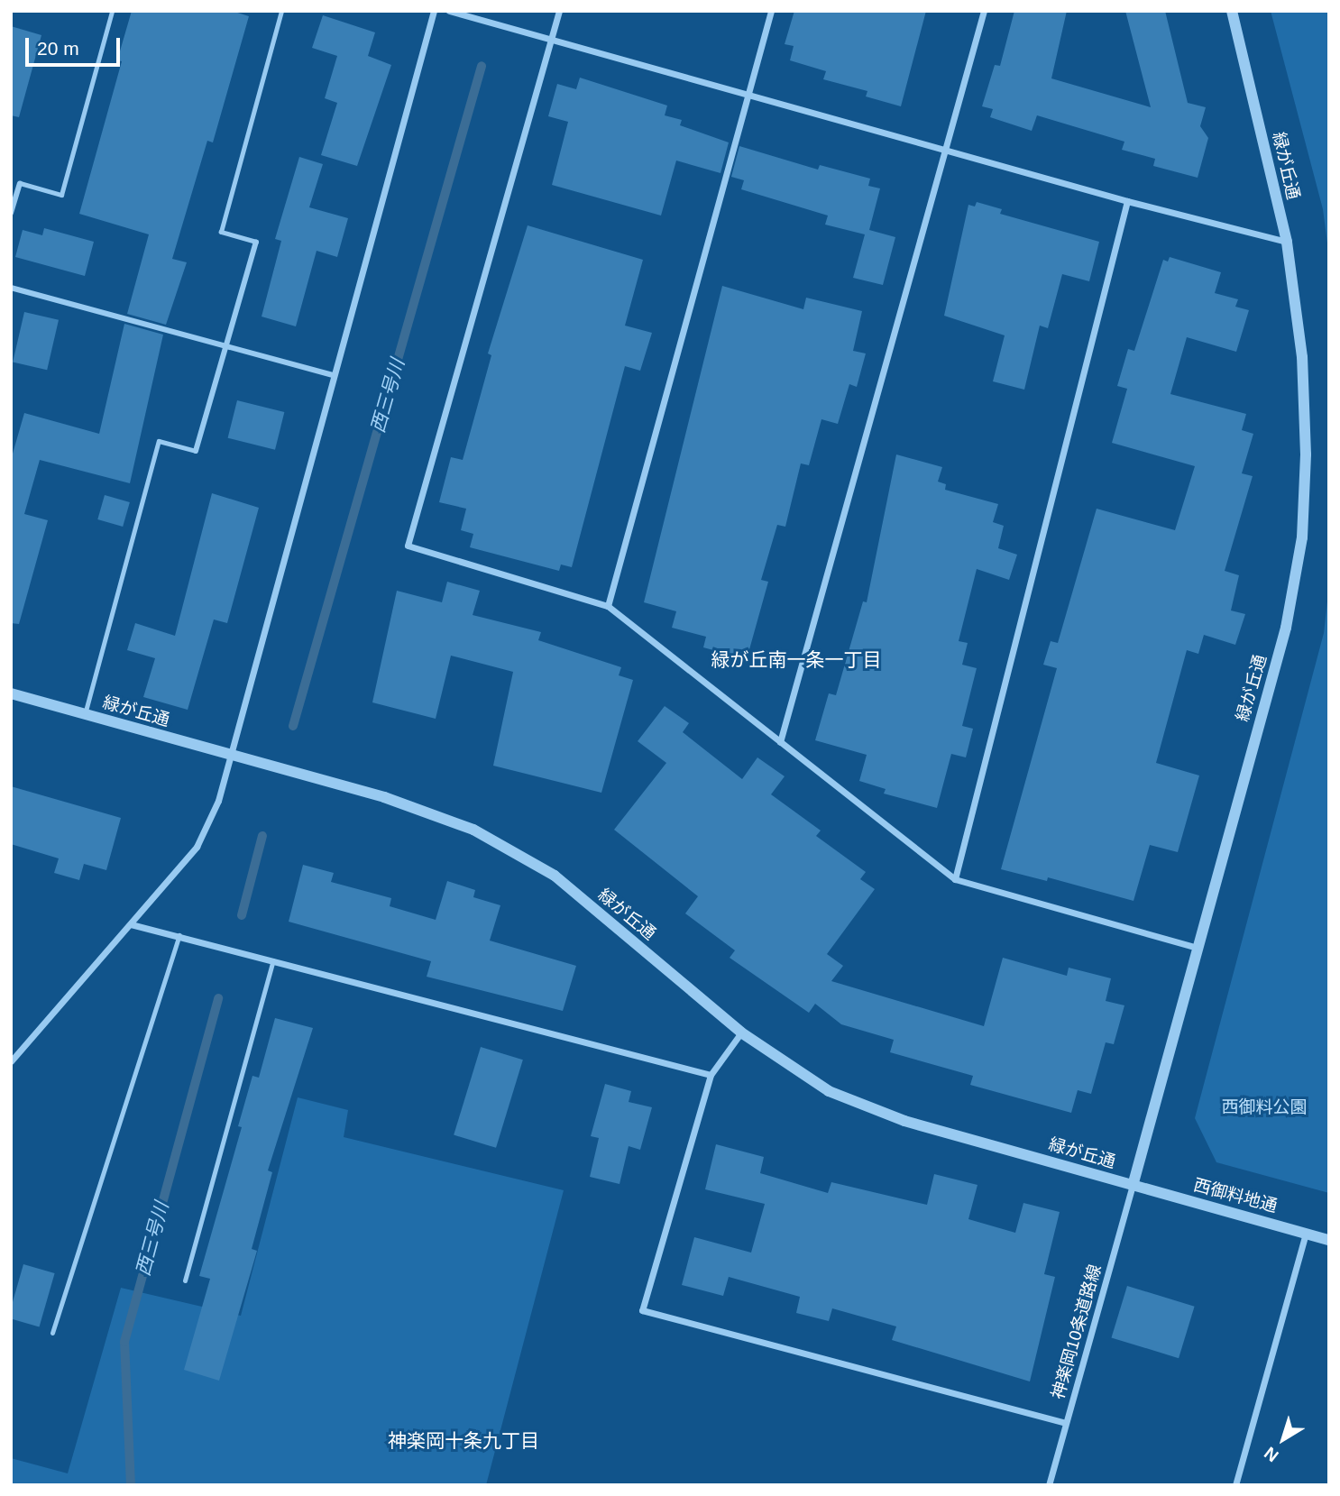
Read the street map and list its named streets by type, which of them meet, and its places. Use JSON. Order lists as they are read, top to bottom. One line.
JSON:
{"streets":{"street":["緑が丘通","西御料地通","神楽岡10条道路線"]},"crossings":[["緑が丘通","西御料地通"],["緑が丘通","神楽岡10条道路線"],["西御料地通","神楽岡10条道路線"]],"districts":["緑が丘南一条一丁目","神楽岡十条九丁目"],"water":["西三号川"],"parks":["西御料公園"],"scale_bar":"20 m","north":"bottom left"}
